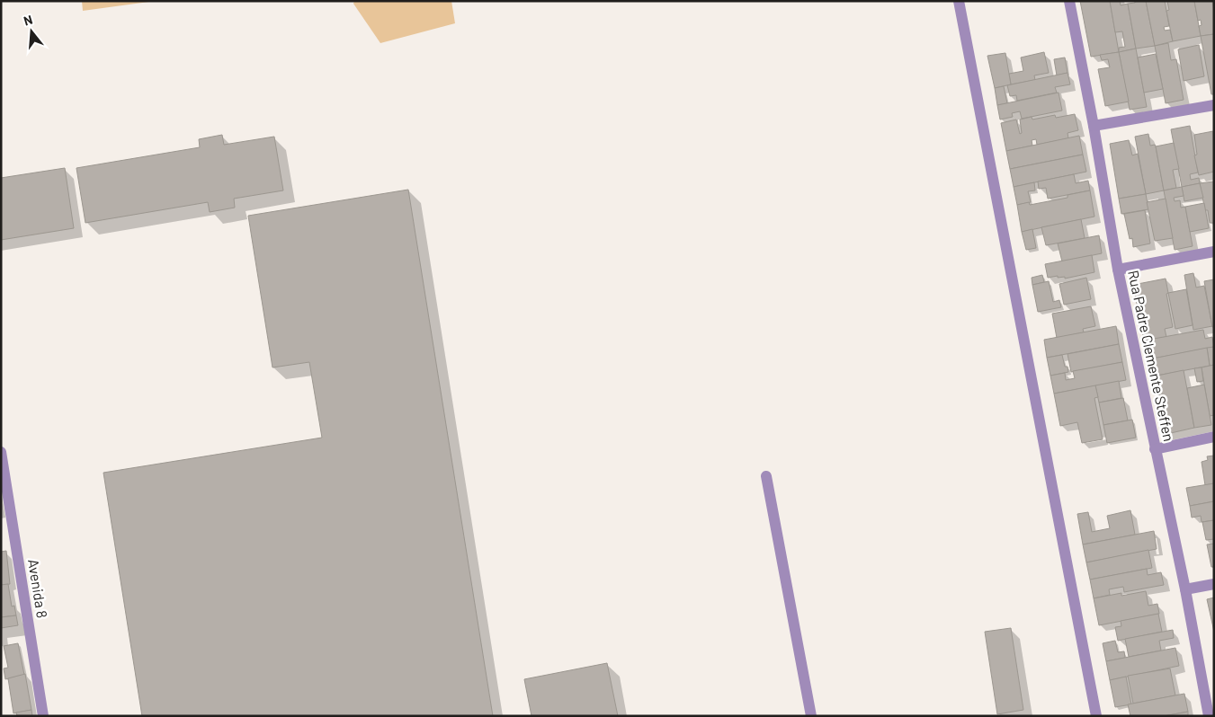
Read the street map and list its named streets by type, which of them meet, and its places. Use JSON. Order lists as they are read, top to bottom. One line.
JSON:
{"streets":{"street":["Rua Padre Clemente Steffen","Avenida 8"]},"north":"top"}
